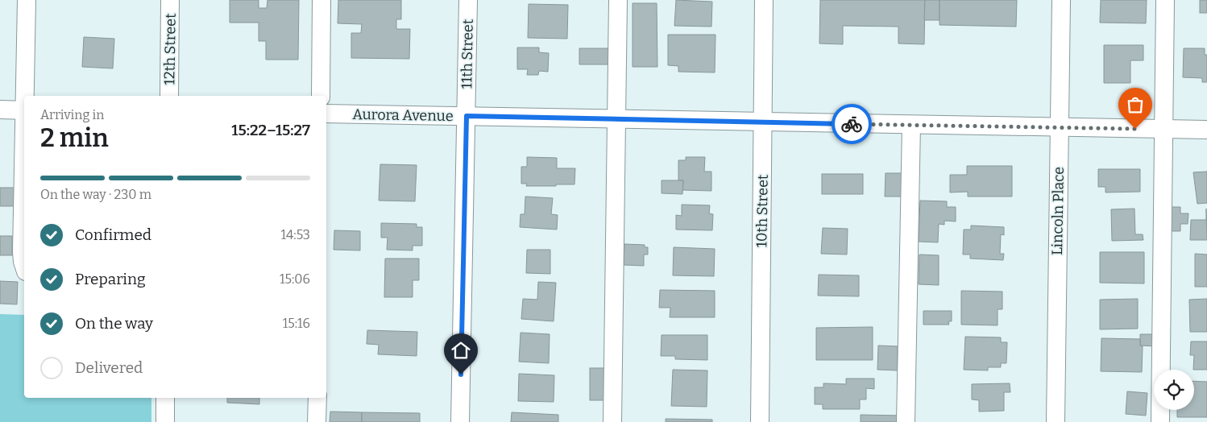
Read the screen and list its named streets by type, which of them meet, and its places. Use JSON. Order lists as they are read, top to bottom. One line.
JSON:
{"streets":{"street":["12th Street","11th Street","Aurora Avenue","10th Street","Lincoln Place"]},"crossings":[["11th Street","Aurora Avenue"],["Aurora Avenue","10th Street"],["Aurora Avenue","Lincoln Place"]],"page":{"heading":["2 min","Arriving in","15:22–15:27"],"bar":"On the way · 230 m","list":[["Confirmed","14:53"],["Preparing","15:06"],["On the way","15:16"],"Delivered"]}}
